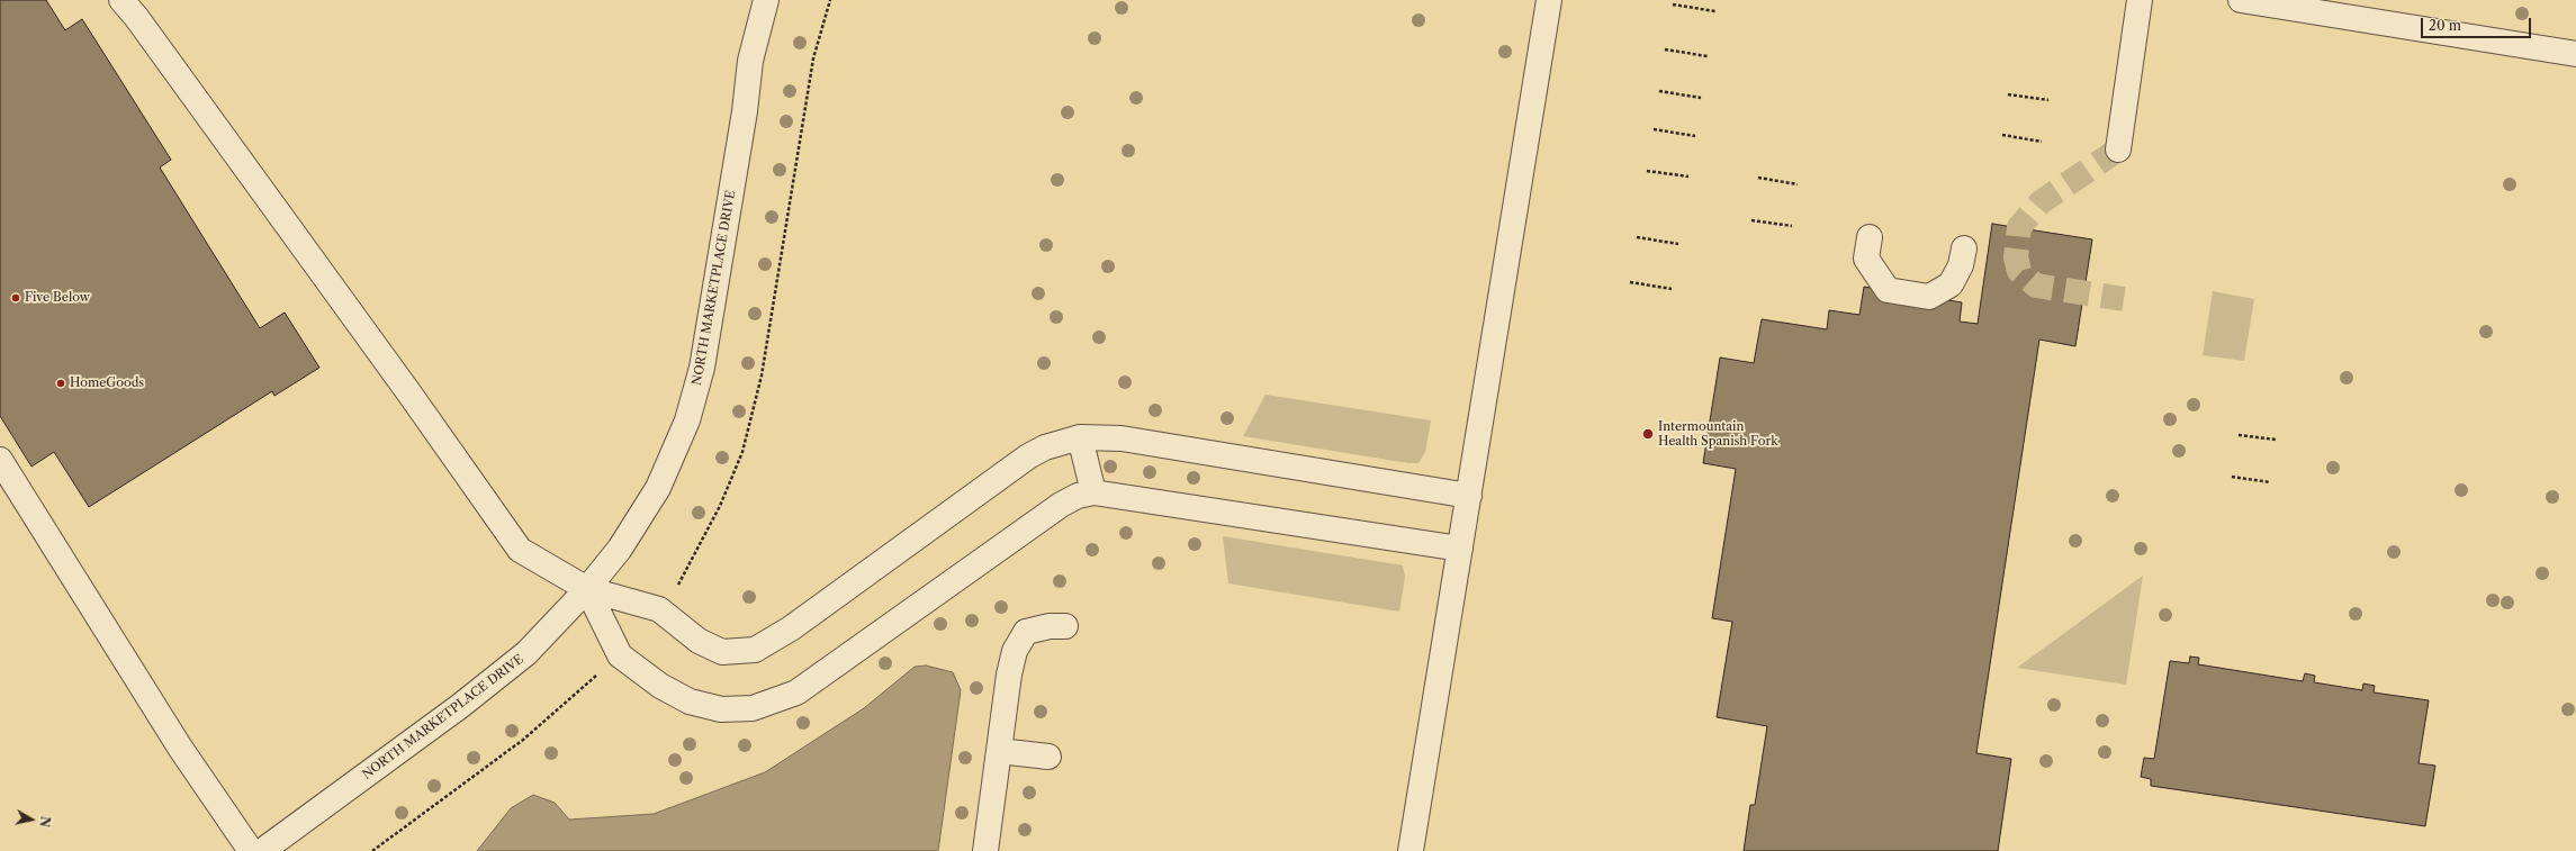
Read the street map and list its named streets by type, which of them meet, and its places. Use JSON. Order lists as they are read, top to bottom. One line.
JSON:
{"streets":{"street":["NORTH MARKETPLACE DRIVE"]},"places":["Five Below","HomeGoods","Intermountain Health Spanish Fork"],"scale_bar":"20 m","north":"right"}
